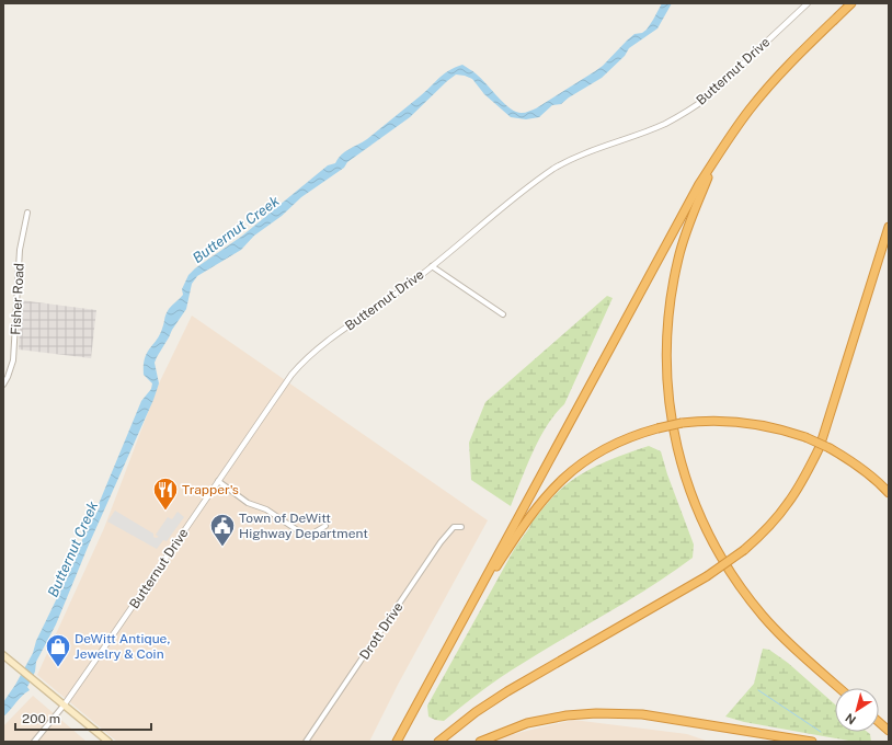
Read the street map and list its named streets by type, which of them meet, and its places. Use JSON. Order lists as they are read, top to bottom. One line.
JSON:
{"streets":{"street":["Butternut Drive","Fisher Road","Drott Drive"]},"water":["Butternut Creek"],"places":{"restaurant":["Trapper's"],"public building":["Town of DeWitt Highway Department"],"shop":["DeWitt Antique, Jewelry & Coin"]},"scale_bar":"200 m","north":"bottom left"}
